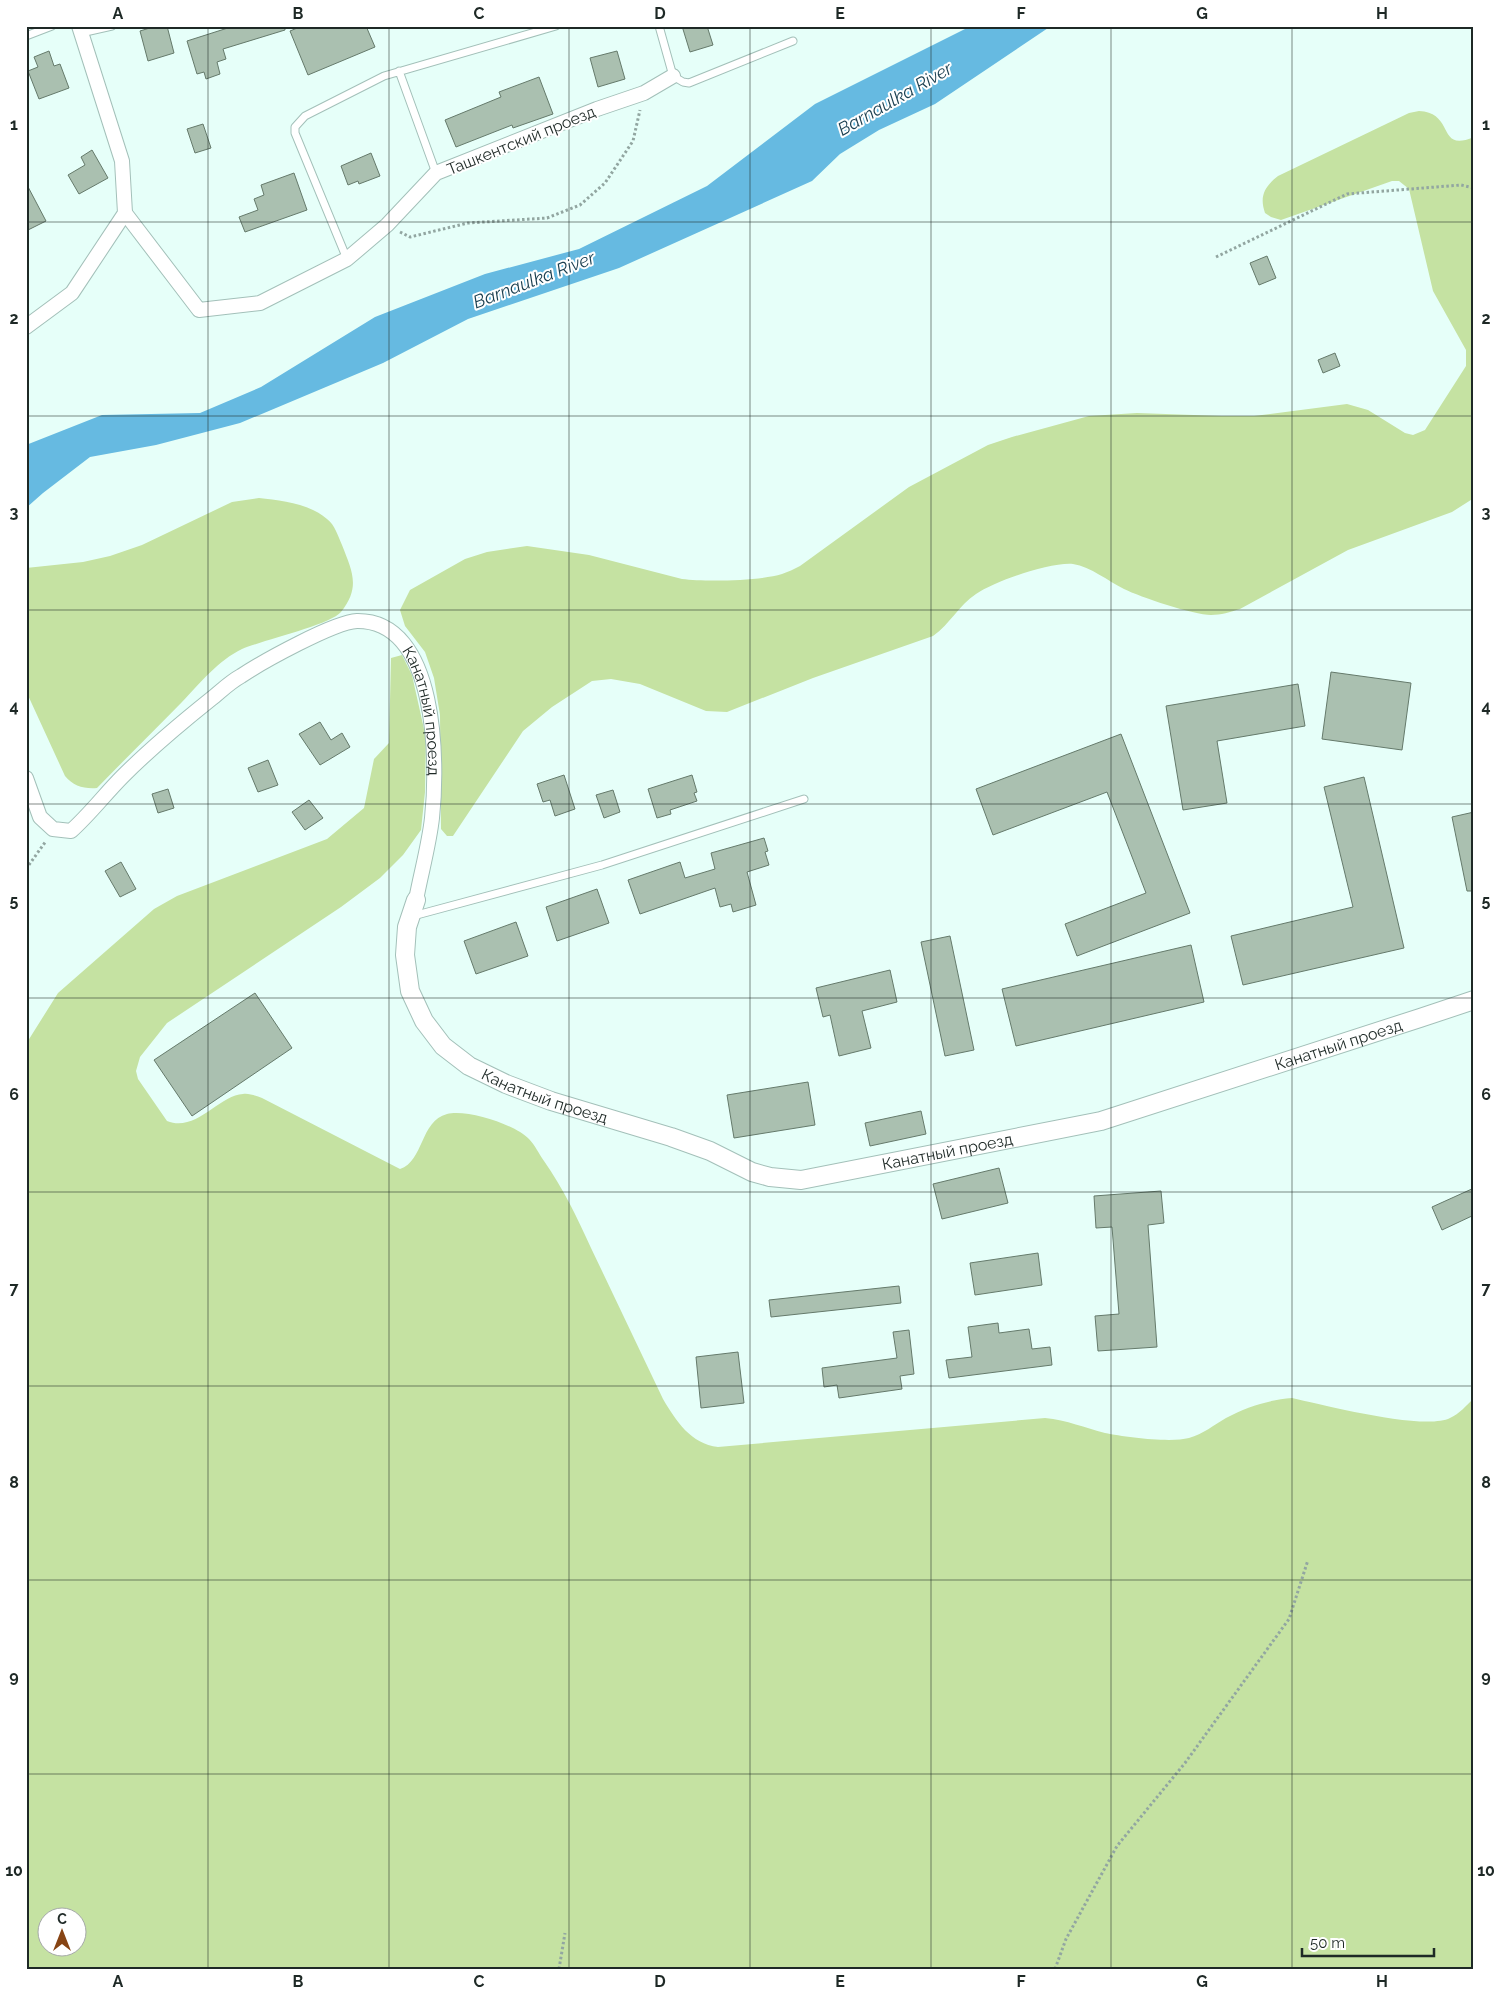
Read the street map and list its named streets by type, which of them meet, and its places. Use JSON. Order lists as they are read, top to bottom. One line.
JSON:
{"streets":{"street":["Ташкентский проезд","Канатный проезд"]},"water":["Barnaulka River"],"scale_bar":"50 m","north":"top","grid":{"columns":["A","B","C","D","E","F","G","H"],"rows":["1","2","3","4","5","6","7","8","9","10"]}}
